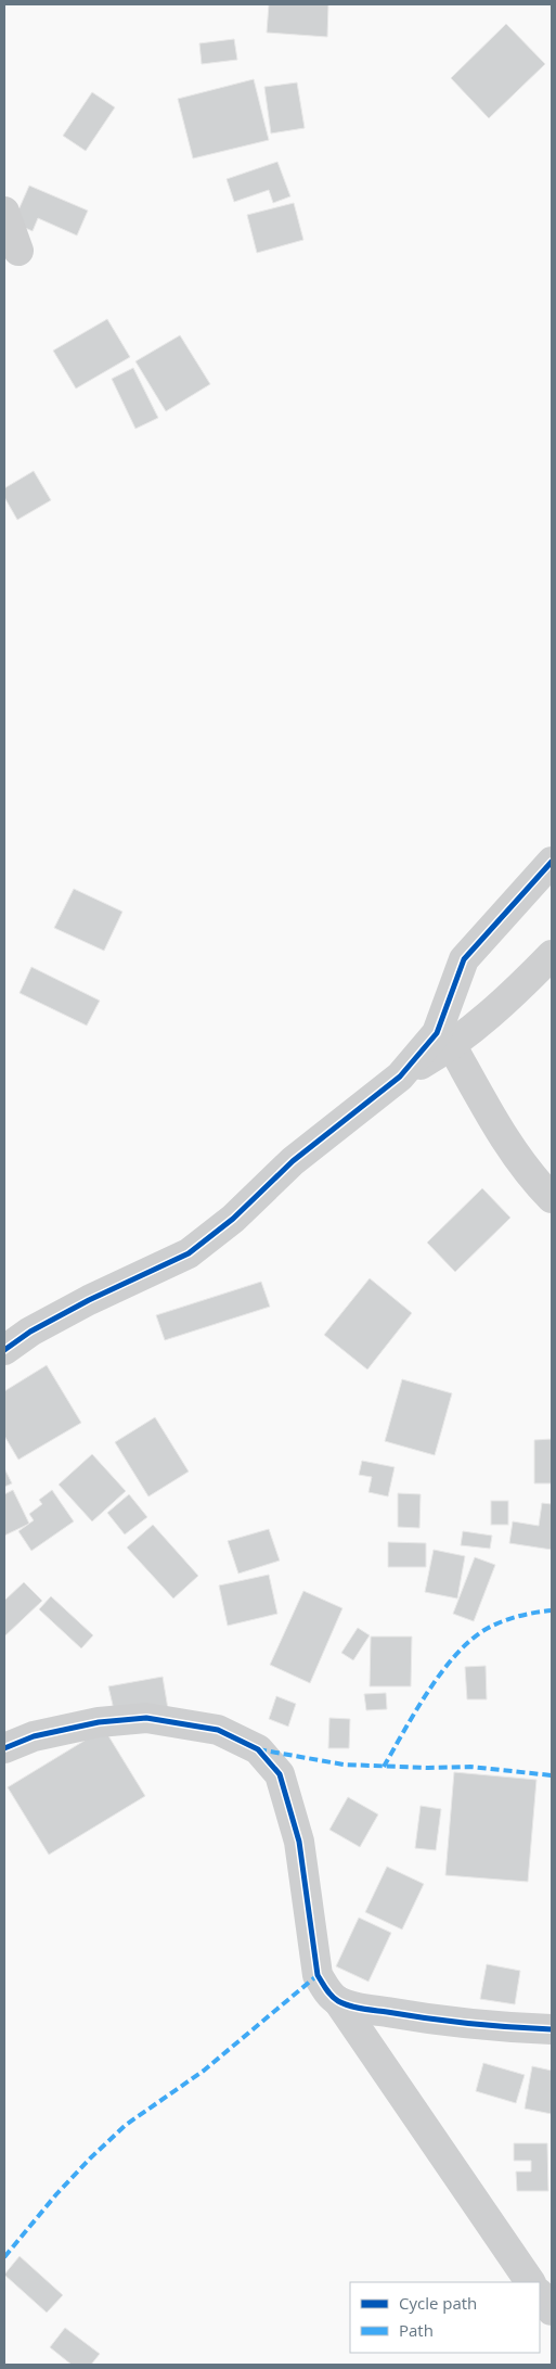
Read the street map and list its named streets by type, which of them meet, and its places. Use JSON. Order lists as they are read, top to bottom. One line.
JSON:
{"legend":["Cycle path","Path"]}
